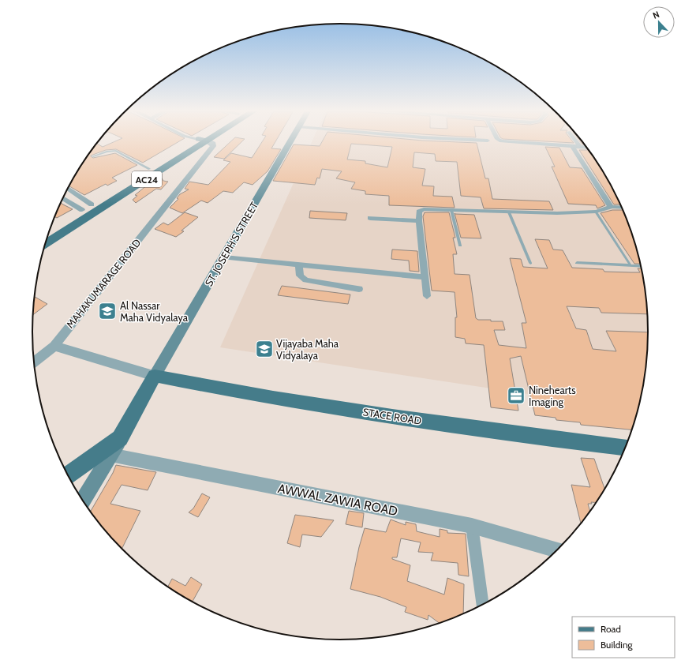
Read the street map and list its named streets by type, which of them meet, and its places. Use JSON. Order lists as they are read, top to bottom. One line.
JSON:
{"streets":{"main road":["AC24","ST. JOSEPH'S STREET","STACE ROAD"],"street":["MAHAKUMARAGE ROAD","AWWAL ZAWIA ROAD"]},"crossings":[["ST. JOSEPH'S STREET","STACE ROAD"]],"places":{"school or university":["Al Nassar Maha Vidyalaya","Vijayaba Maha Vidyalaya"],"office":["Ninehearts Imaging"]},"legend":["Road","Building"],"north":"top"}
